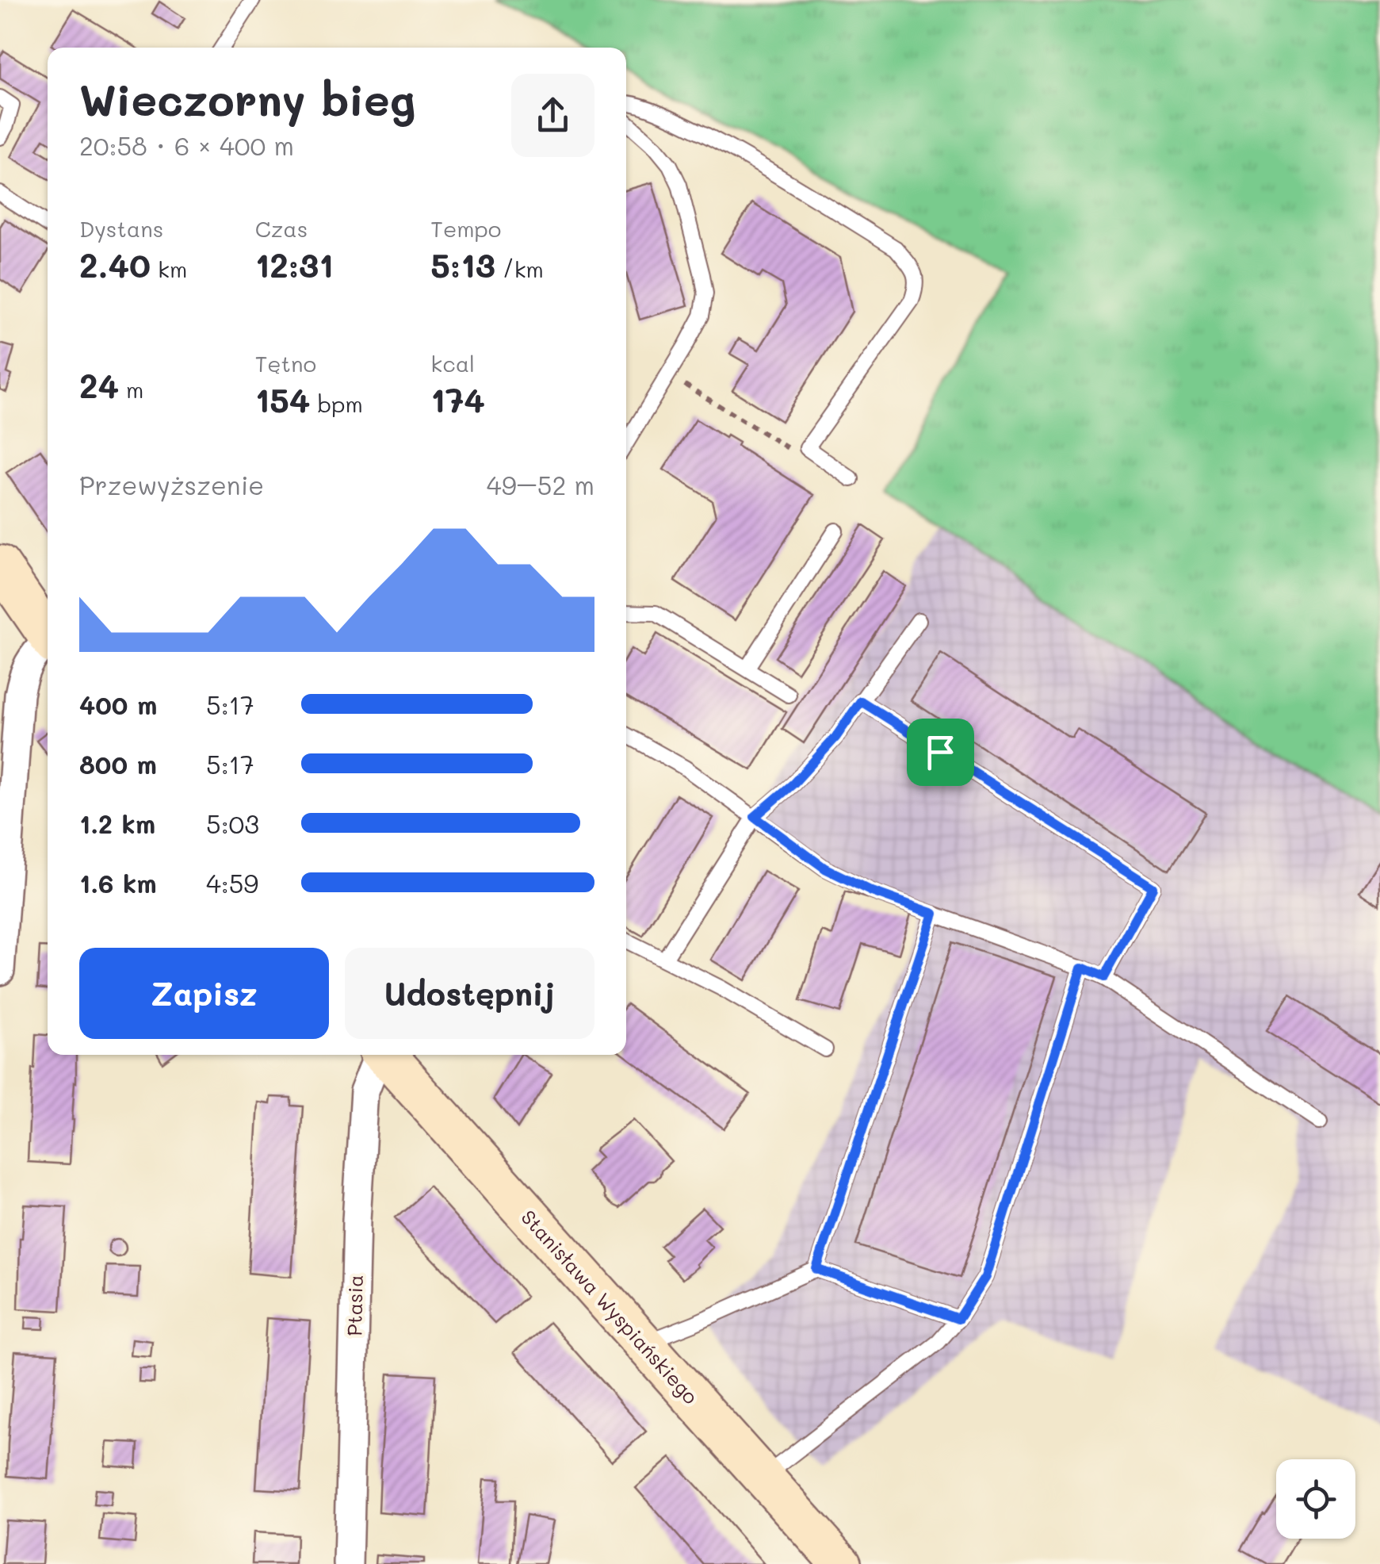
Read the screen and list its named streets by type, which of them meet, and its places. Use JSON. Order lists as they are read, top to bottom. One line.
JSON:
{"streets":{"main road":["Stanisława Wyspiańskiego"],"street":["Ptasia"]},"page":{"heading":["Wieczorny bieg","20:58 · 6 × 400 m"],"stats":[["Dystans","2.40 km"],["Czas","12:31"],["Tempo","5:13 /km"],["24 m"],["Tętno","154 bpm"],["kcal","174"]],"chart":["Przewyższenie","49–52 m"],"list":[{"name":"400 m","note":"5:17"},{"name":"800 m","note":"5:17"},{"name":"1.2 km","note":"5:03"},{"name":"1.6 km","note":"4:59"}],"buttons":["Zapisz","Udostępnij"]}}
